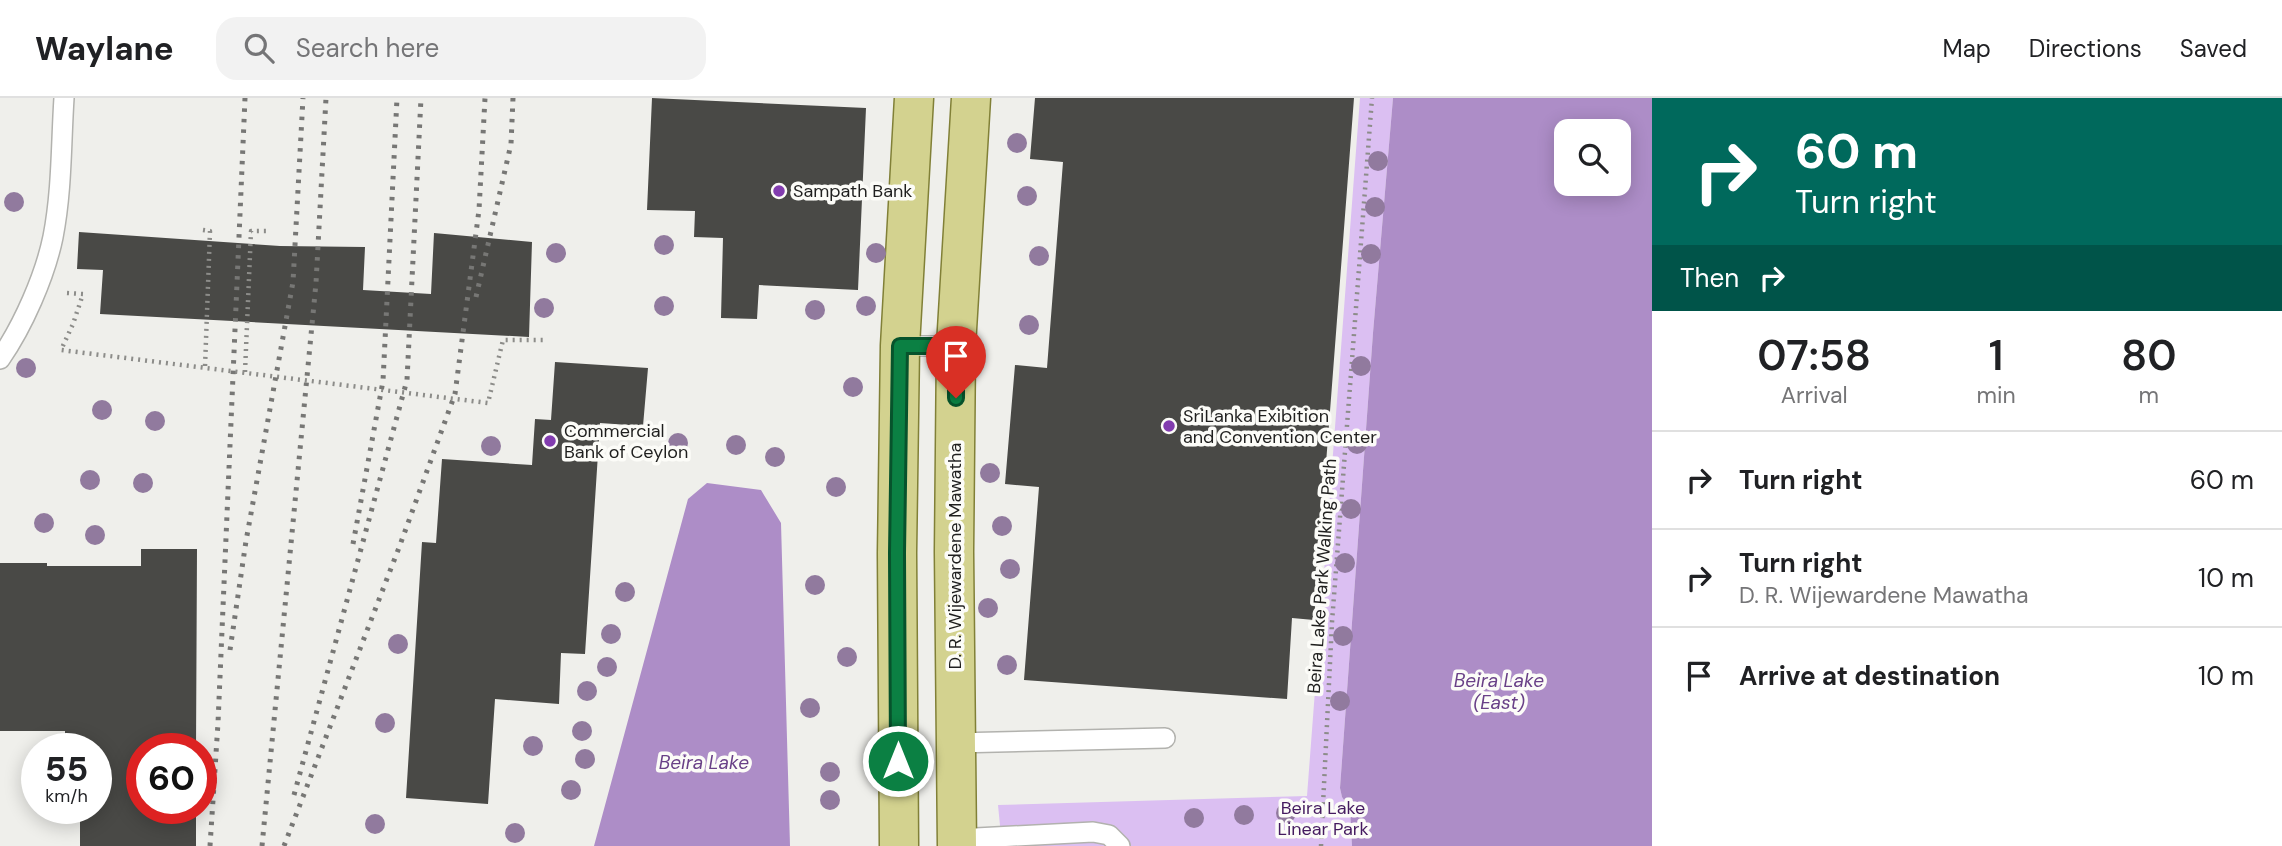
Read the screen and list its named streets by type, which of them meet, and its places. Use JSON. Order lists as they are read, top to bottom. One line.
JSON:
{"streets":{"main road":["D. R. Wijewardene Mawatha"],"path":["Beira Lake Park Walking Path"]},"water":["Beira Lake (East)","Beira Lake"],"parks":["Beira Lake Linear Park"],"places":["Sampath Bank","SriLanka Exibition and Convention Center","Commercial Bank of Ceylon"],"page":{"header":"Waylane","search":"Search here","nav":["Map","Directions","Saved"],"turn":["60 m","Turn right"],"then":"Then","eta":["07:58","Arrival","1","min","80","m"],"list":[{"name":"Turn right","value":"60 m"},{"name":"Turn right","note":"D. R. Wijewardene Mawatha","value":"10 m"},{"name":"Arrive at destination","value":"10 m"}],"speed":"55 km/h","limit":"60"}}
